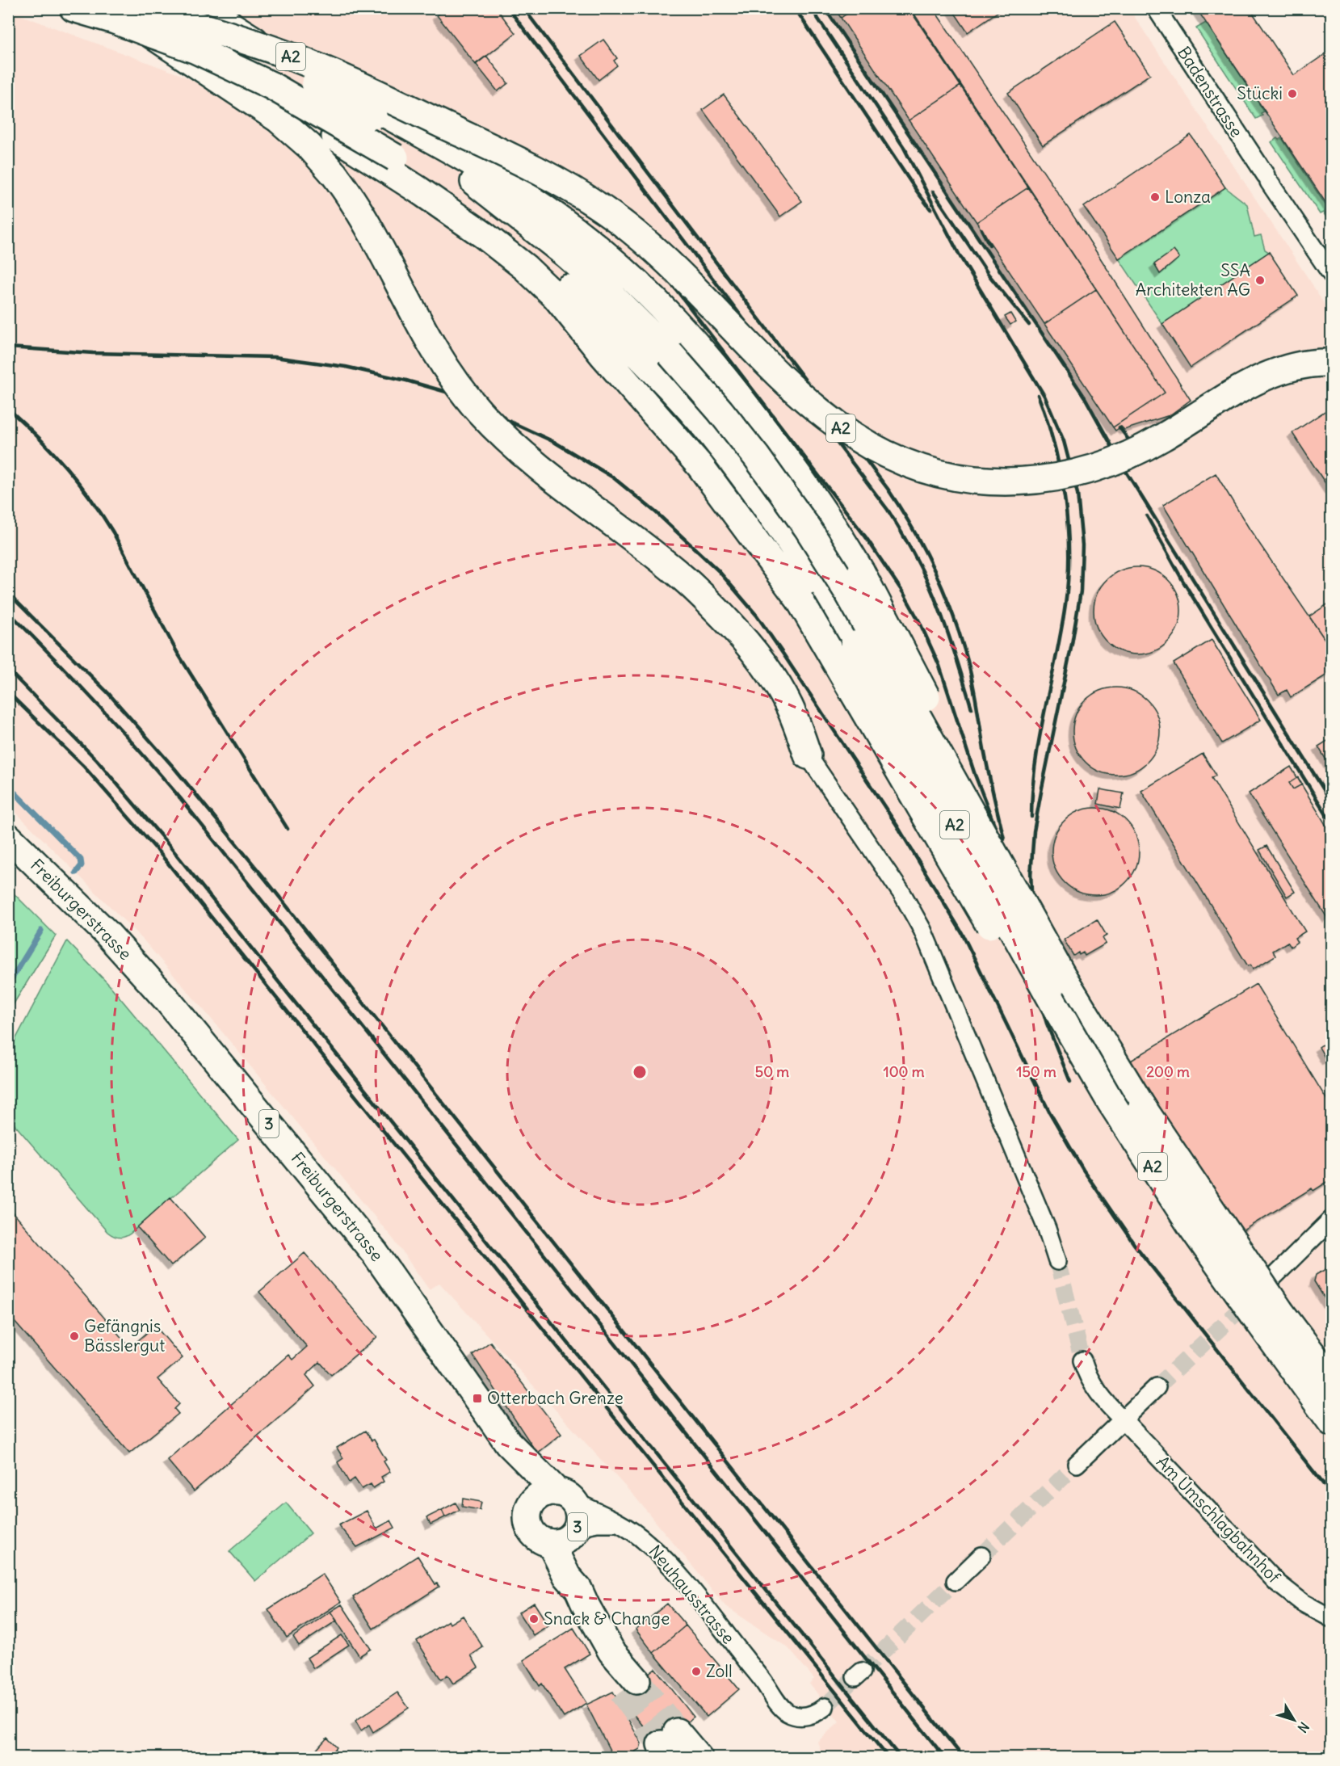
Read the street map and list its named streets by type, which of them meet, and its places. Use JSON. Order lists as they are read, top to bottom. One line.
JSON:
{"streets":{"main road":["A2","Freiburgerstrasse","3"],"street":["Badenstrasse","Am Umschlagbahnhof","Neuhausstrasse"]},"crossings":[["Freiburgerstrasse","3"],["Freiburgerstrasse","Neuhausstrasse"],["3","Neuhausstrasse"]],"places":{"other":["Stücki","Lonza","SSA Architekten AG","Gefängnis Bässlergut","Snack & Change","Zoll"],"transit":["Otterbach Grenze"]},"north":"bottom right","rings":["50 m","100 m","150 m","200 m"]}
